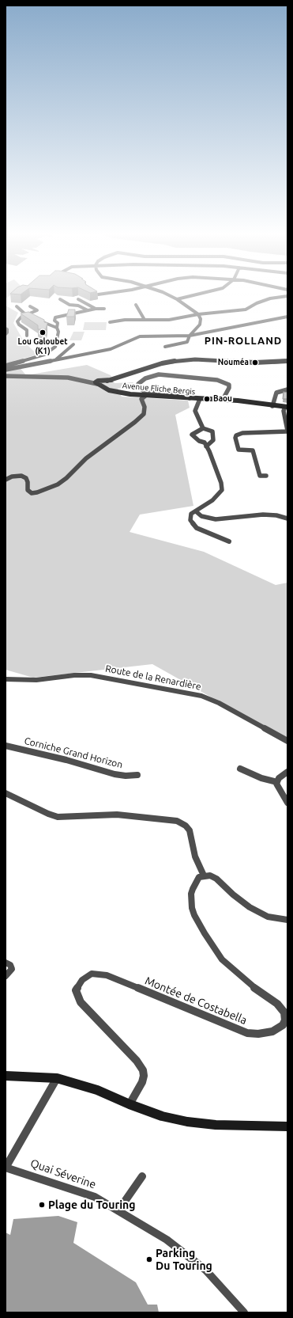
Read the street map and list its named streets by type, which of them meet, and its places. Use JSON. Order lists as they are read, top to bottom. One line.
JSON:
{"streets":{"street":["Avenue Fliche Bergis","Route de la Renardière","Corniche Grand Horizon","Montée de Costabella","Quai Séverine"]},"districts":["PIN-ROLLAND"],"places":["Lou Galoubet (K1)","Nouméa","Baou","Plage du Touring","Parking Du Touring"]}
